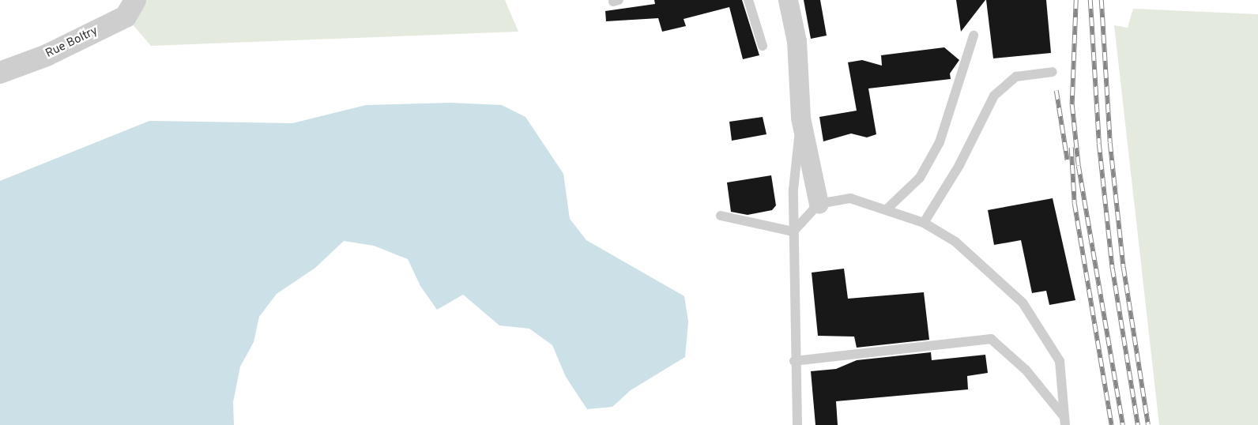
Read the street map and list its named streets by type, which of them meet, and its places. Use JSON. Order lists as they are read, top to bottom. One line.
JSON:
{"streets":{"street":["Rue Boltry"]}}
